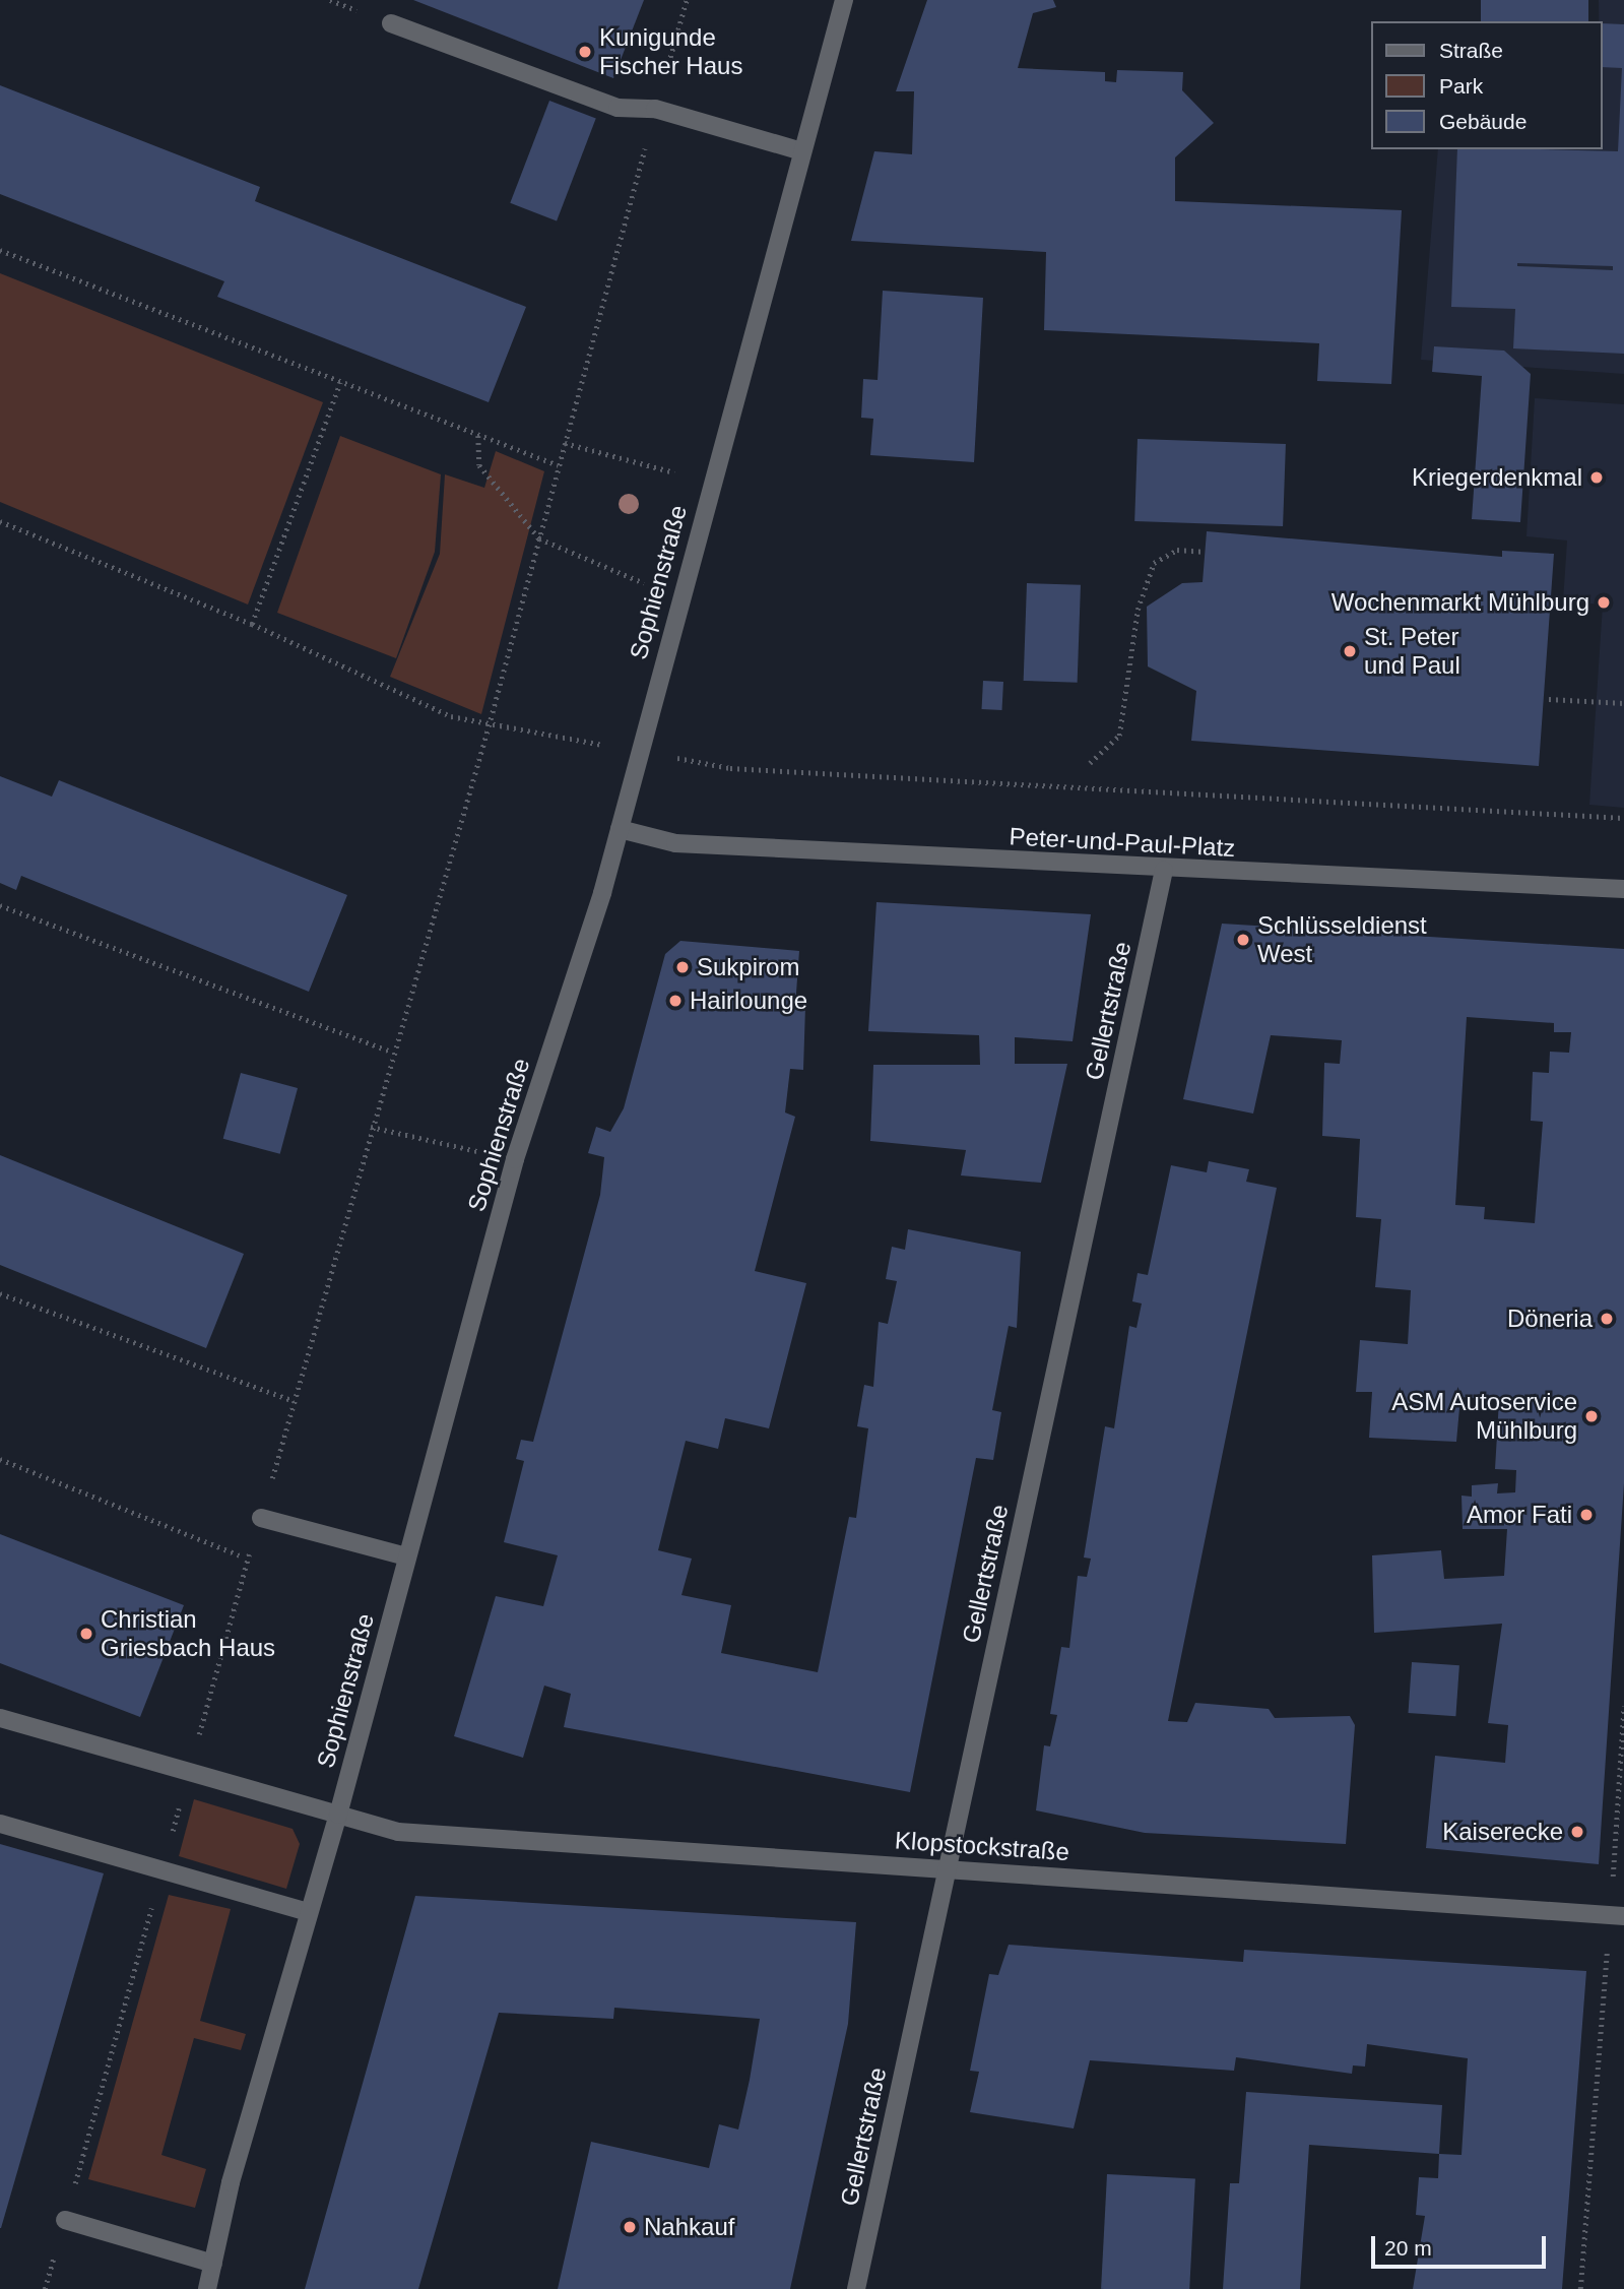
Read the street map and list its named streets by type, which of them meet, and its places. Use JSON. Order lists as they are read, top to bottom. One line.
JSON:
{"streets":{"street":["Sophienstraße","Peter-und-Paul-Platz","Gellertstraße","Klopstockstraße"]},"crossings":[["Sophienstraße","Peter-und-Paul-Platz"],["Sophienstraße","Klopstockstraße"],["Peter-und-Paul-Platz","Gellertstraße"],["Gellertstraße","Klopstockstraße"]],"places":["Kunigunde Fischer Haus","Kriegerdenkmal","Wochenmarkt Mühlburg","St. Peter und Paul","Schlüsseldienst West","Sukpirom","Hairlounge","Döneria","ASM Autoservice Mühlburg","Amor Fati","Christian Griesbach Haus","Kaiserecke","Nahkauf"],"legend":["Straße","Park","Gebäude"],"scale_bar":"20 m"}
